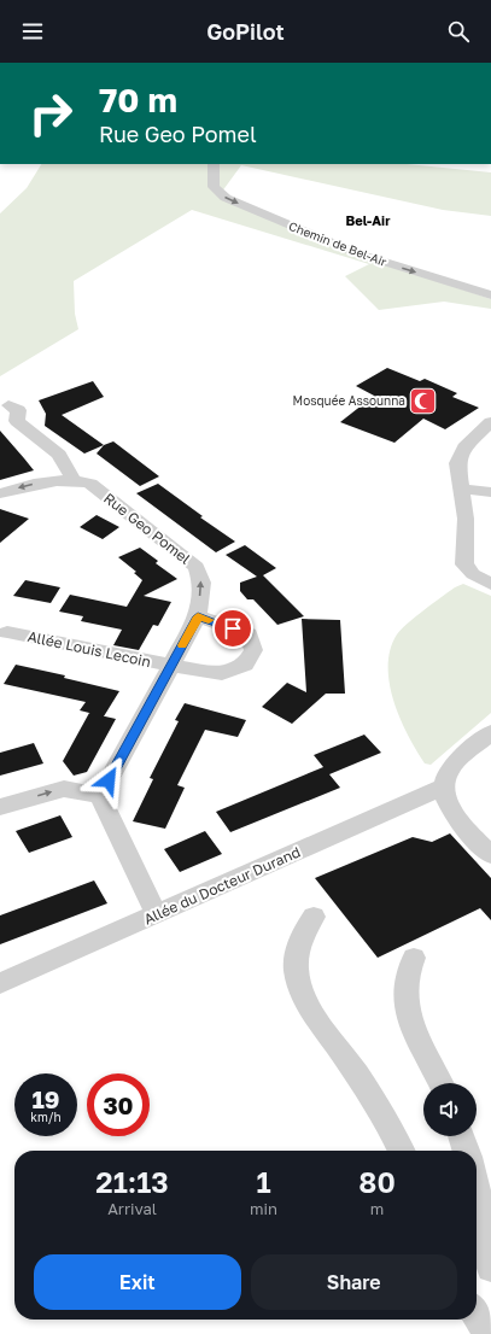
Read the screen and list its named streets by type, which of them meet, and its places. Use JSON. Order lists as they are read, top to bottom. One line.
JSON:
{"streets":{"street":["Chemin de Bel-Air","Rue Geo Pomel","Allée Louis Lecoin","Allée du Docteur Durand"]},"crossings":[["Rue Geo Pomel","Allée Louis Lecoin"]],"one_way":["Chemin de Bel-Air","Rue Geo Pomel"],"districts":["Bel-Air"],"places":{"mosque":["Mosquée Assounna"]},"page":{"header":"GoPilot","turn":["70 m","Rue Geo Pomel"],"speed":"19 km/h","limit":"30","eta":["21:13","Arrival","1","min","80","m"],"buttons":["Exit","Share"]}}
